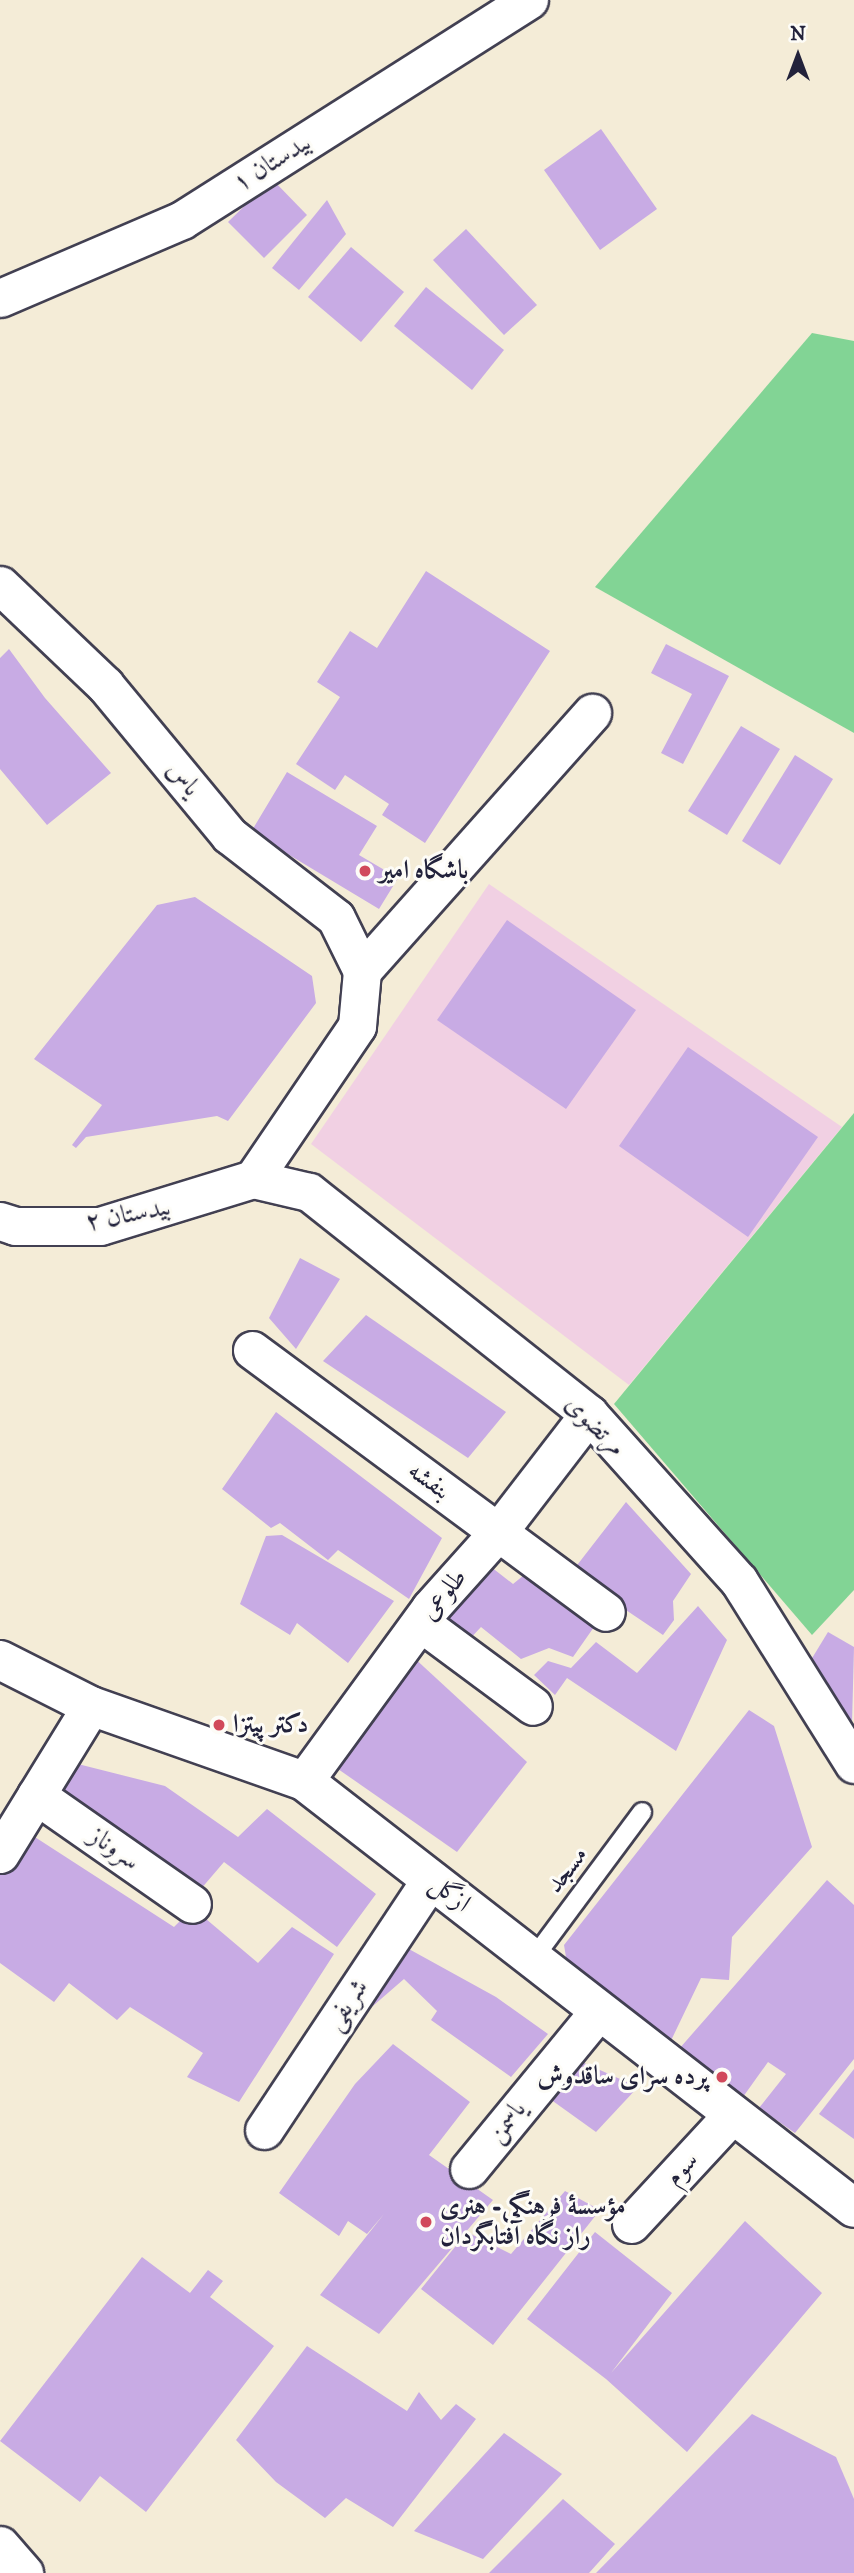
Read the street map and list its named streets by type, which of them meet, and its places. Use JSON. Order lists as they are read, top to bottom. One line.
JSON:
{"streets":{"main road":["ازگل"],"street":["بیدستان ۱","یاس","بیدستان ۲","مرتضوی","بنفشه","طلوعی","سروناز","شریفی","یاسمن","سوم"],"lane":["مسجد"]},"crossings":[["بیدستان ۲","مرتضوی"],["مرتضوی","طلوعی"],["بنفشه","طلوعی"],["طلوعی","ازگل"],["مسجد","ازگل"],["ازگل","شریفی"],["ازگل","یاسمن"],["ازگل","سوم"]],"places":["باشگاه امیر","دکتر پیتزا","پرده سرای ساقدوش","مؤسسۀ فرهنگی- هنری راز نگاه آفتابگردان"],"north":"top"}
